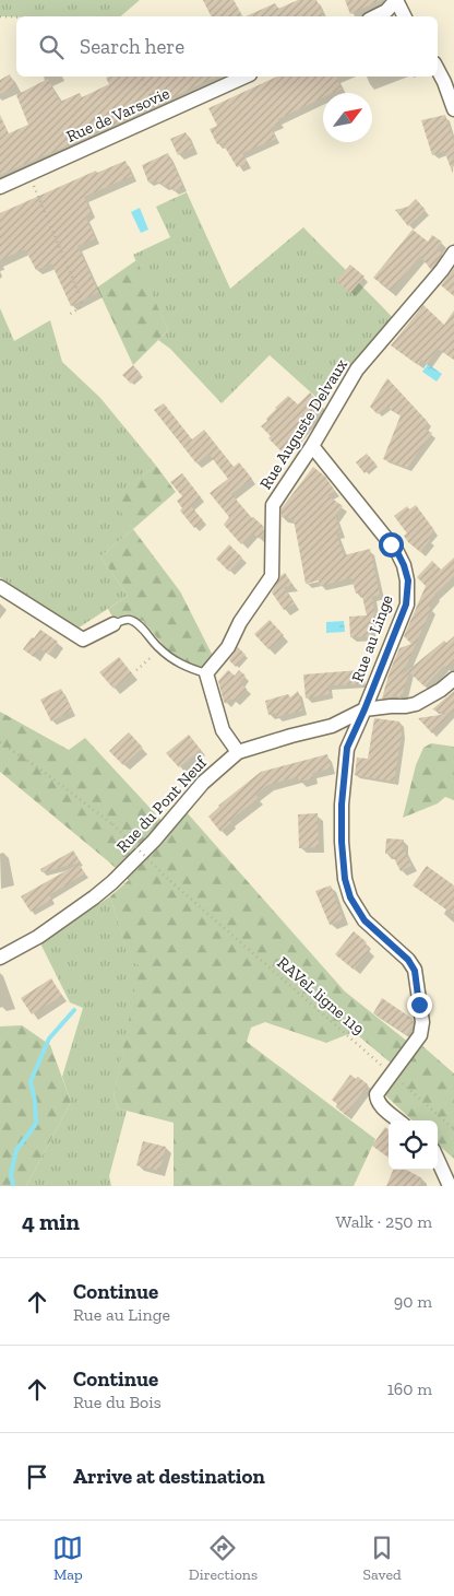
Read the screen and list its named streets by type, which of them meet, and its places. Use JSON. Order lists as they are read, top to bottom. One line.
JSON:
{"streets":{"street":["Rue de Varsovie","Rue Auguste Delvaux","Rue au Linge","Rue du Pont Neuf"],"path":["RAVeL ligne 119"]},"crossings":[["Rue Auguste Delvaux","Rue au Linge"],["Rue au Linge","Rue du Pont Neuf"],["Rue au Linge","RAVeL ligne 119"]],"north":"top right","page":{"search":"Search here","heading":["4 min","Walk · 250 m"],"list":[["Continue","Rue au Linge","90 m"],["Continue","Rue du Bois","160 m"],"Arrive at destination"],"nav":["Map","Directions","Saved"]}}
